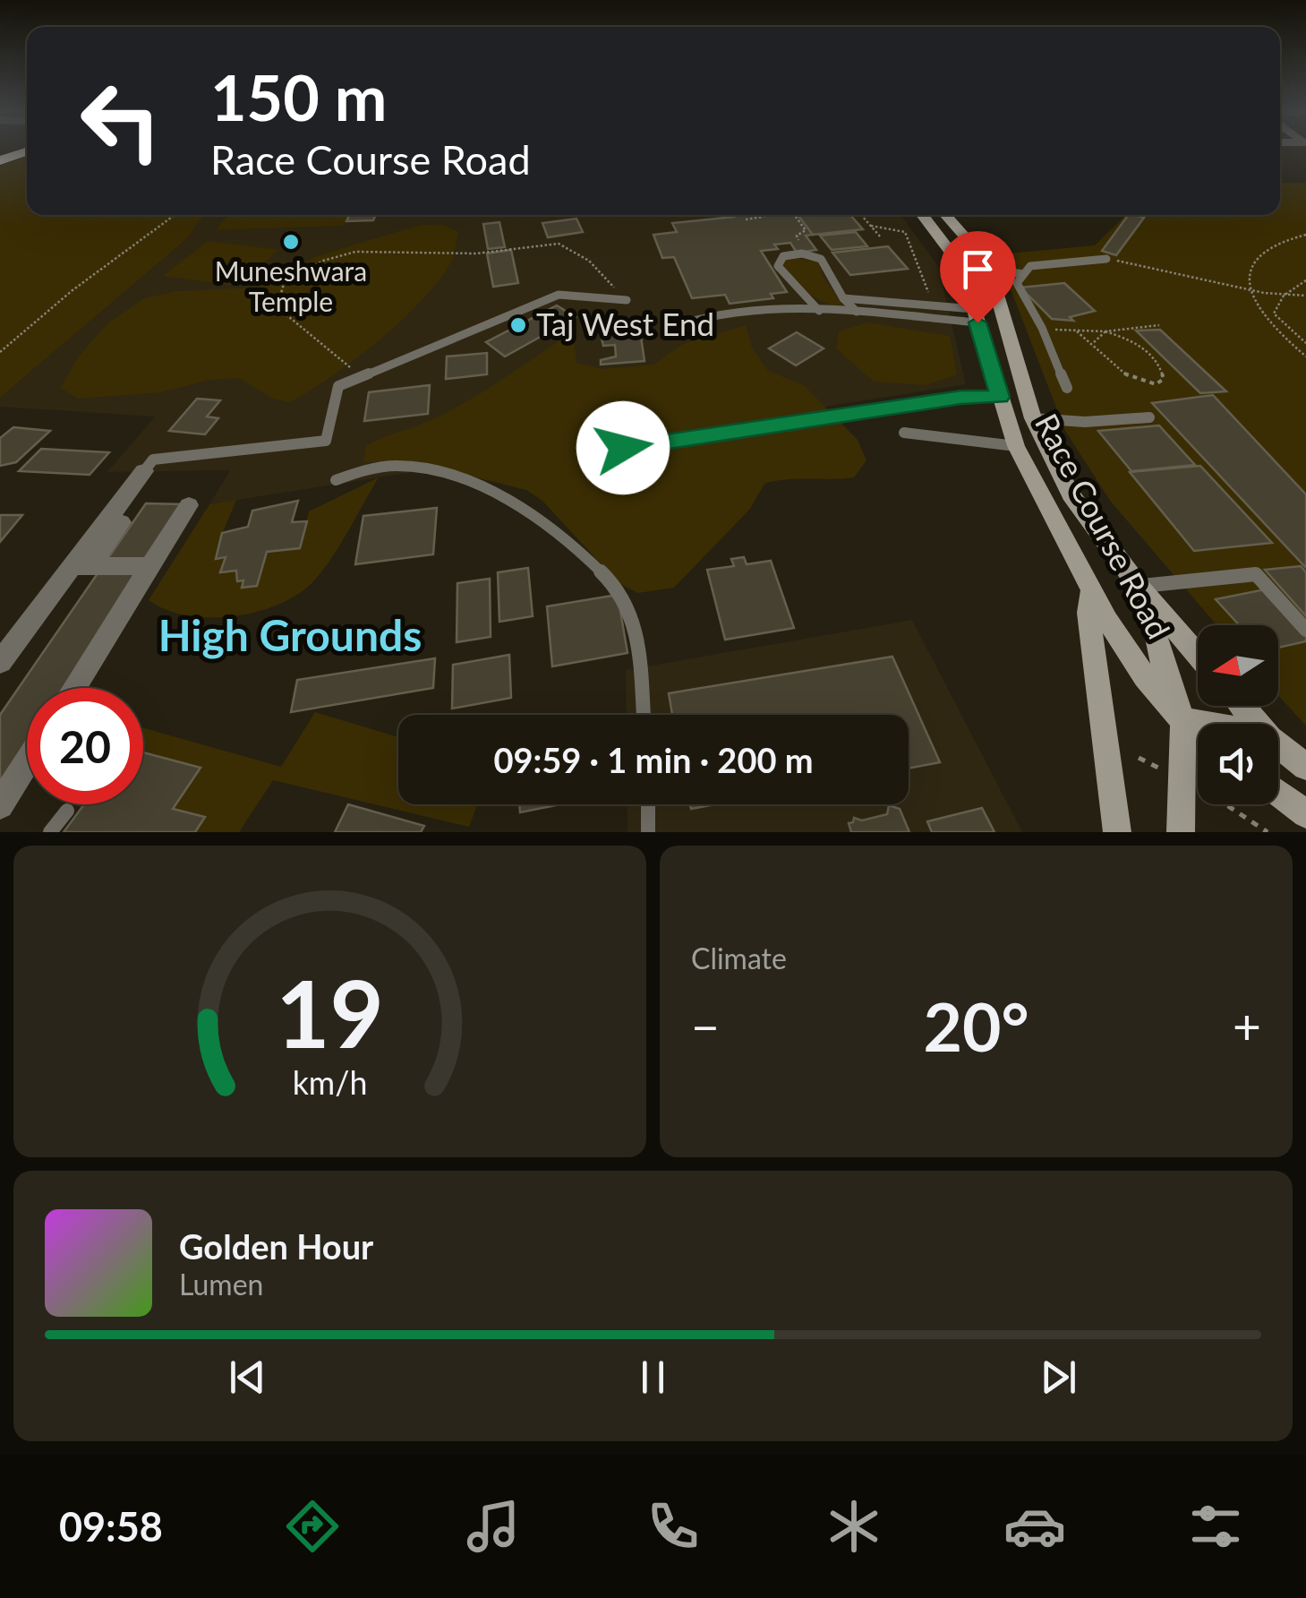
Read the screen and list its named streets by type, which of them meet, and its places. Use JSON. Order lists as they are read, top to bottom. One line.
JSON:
{"streets":{"main road":["Race Course Road"]},"districts":["High Grounds"],"places":["Muneshwara Temple","Taj West End"],"north":"left","page":{"turn":["150 m","Race Course Road"],"limit":"20","trip":"09:59 · 1 min · 200 m","tile":"Climate","heat":["−","20°","+"],"song":["Golden Hour","Lumen"],"tabs":"09:58","gauge":["19","km/h"]}}
